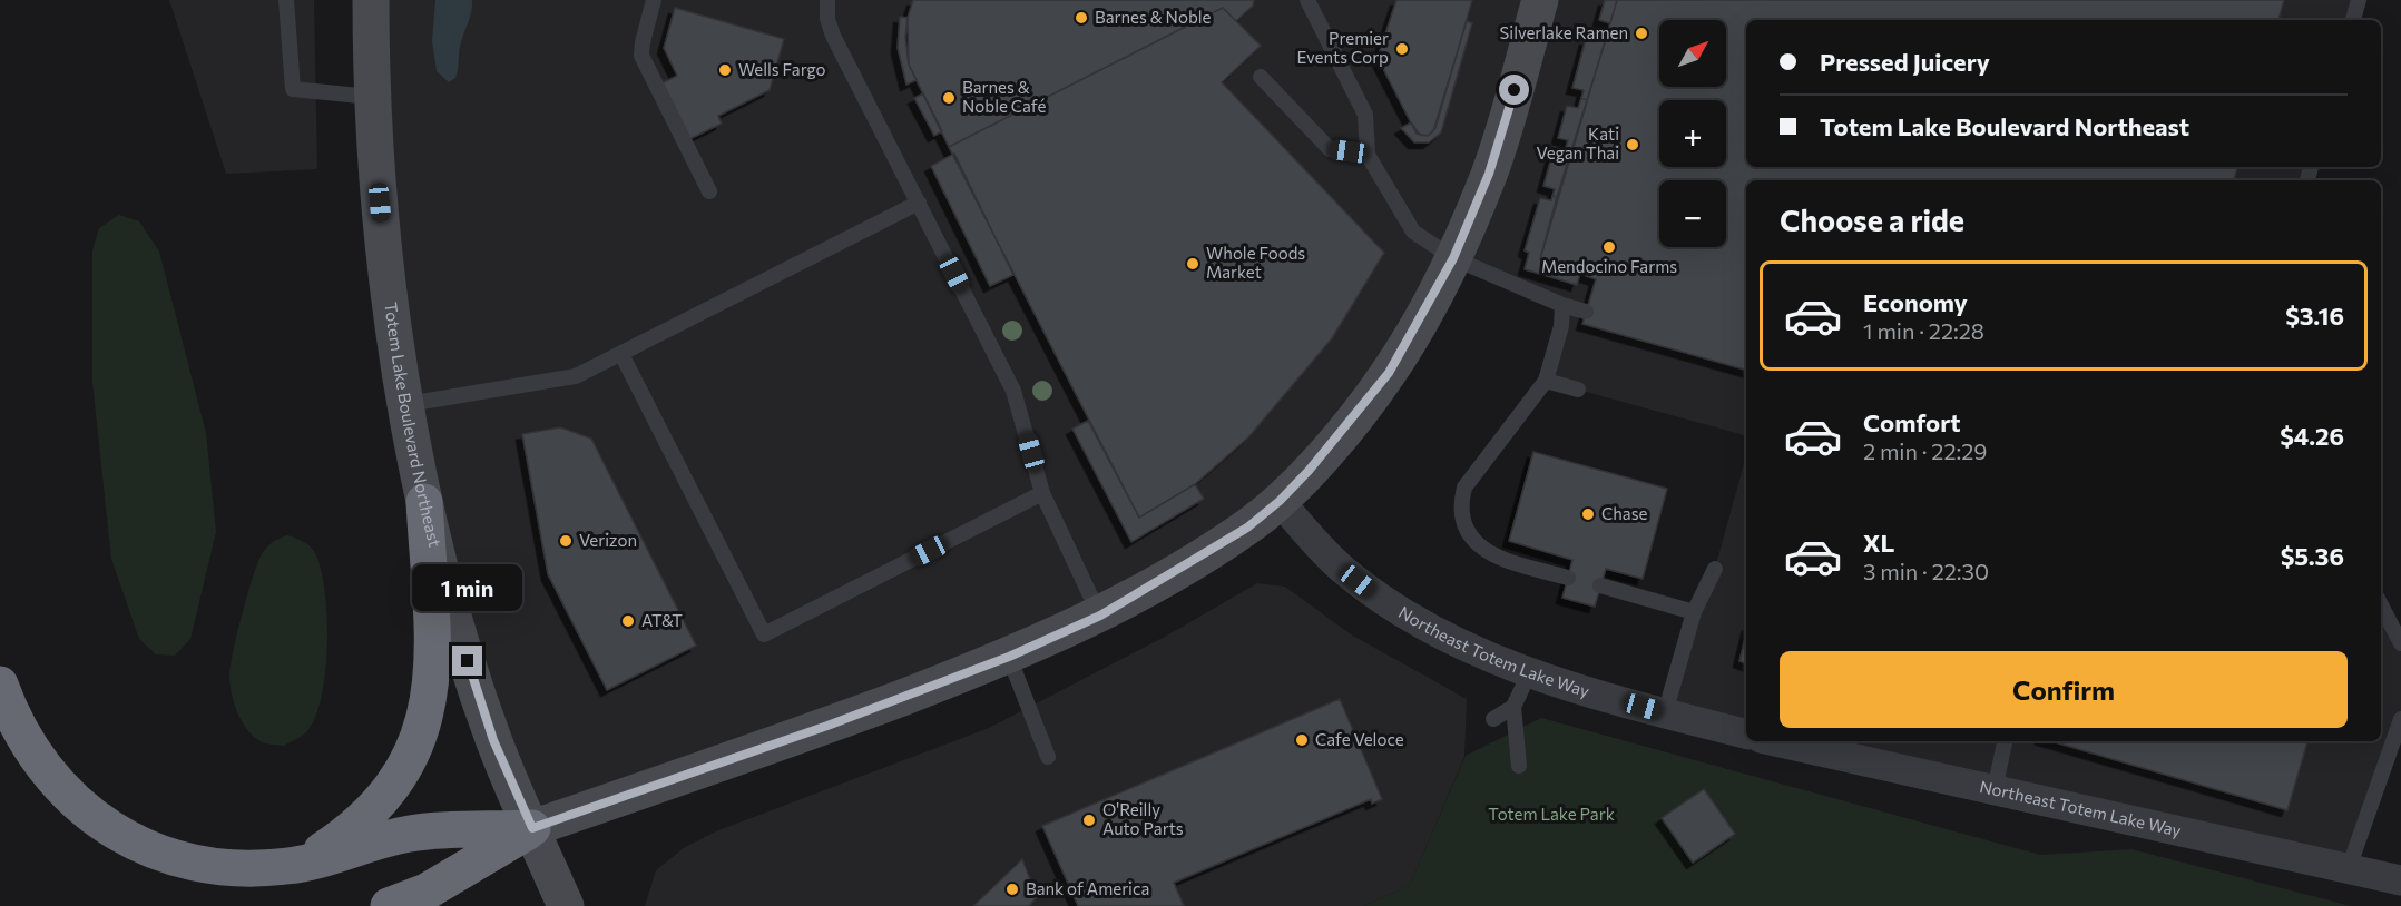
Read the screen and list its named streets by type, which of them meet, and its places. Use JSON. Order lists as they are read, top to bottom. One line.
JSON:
{"streets":{"street":["Totem Lake Boulevard Northeast","Northeast Totem Lake Way"]},"parks":["Totem Lake Park"],"places":["Barnes & Noble","Silverlake Ramen","Premier Events Corp","Wells Fargo","Barnes & Noble Café","Kati Vegan Thai","Mendocino Farms","Whole Foods Market","Chase","Verizon","AT&T","Cafe Veloce","O'Reilly Auto Parts","Bank of America"],"north":"top right","page":{"map_buttons":["+","−"],"banner":["Pressed Juicery","Totem Lake Boulevard Northeast"],"heading":"Choose a ride","list":[{"name":"Economy","note":"1 min · 22:28","value":"$3.16"},{"name":"Comfort","note":"2 min · 22:29","value":"$4.26"},{"name":"XL","note":"3 min · 22:30","value":"$5.36"}],"bubble":"1 min","buttons":"Confirm"}}
